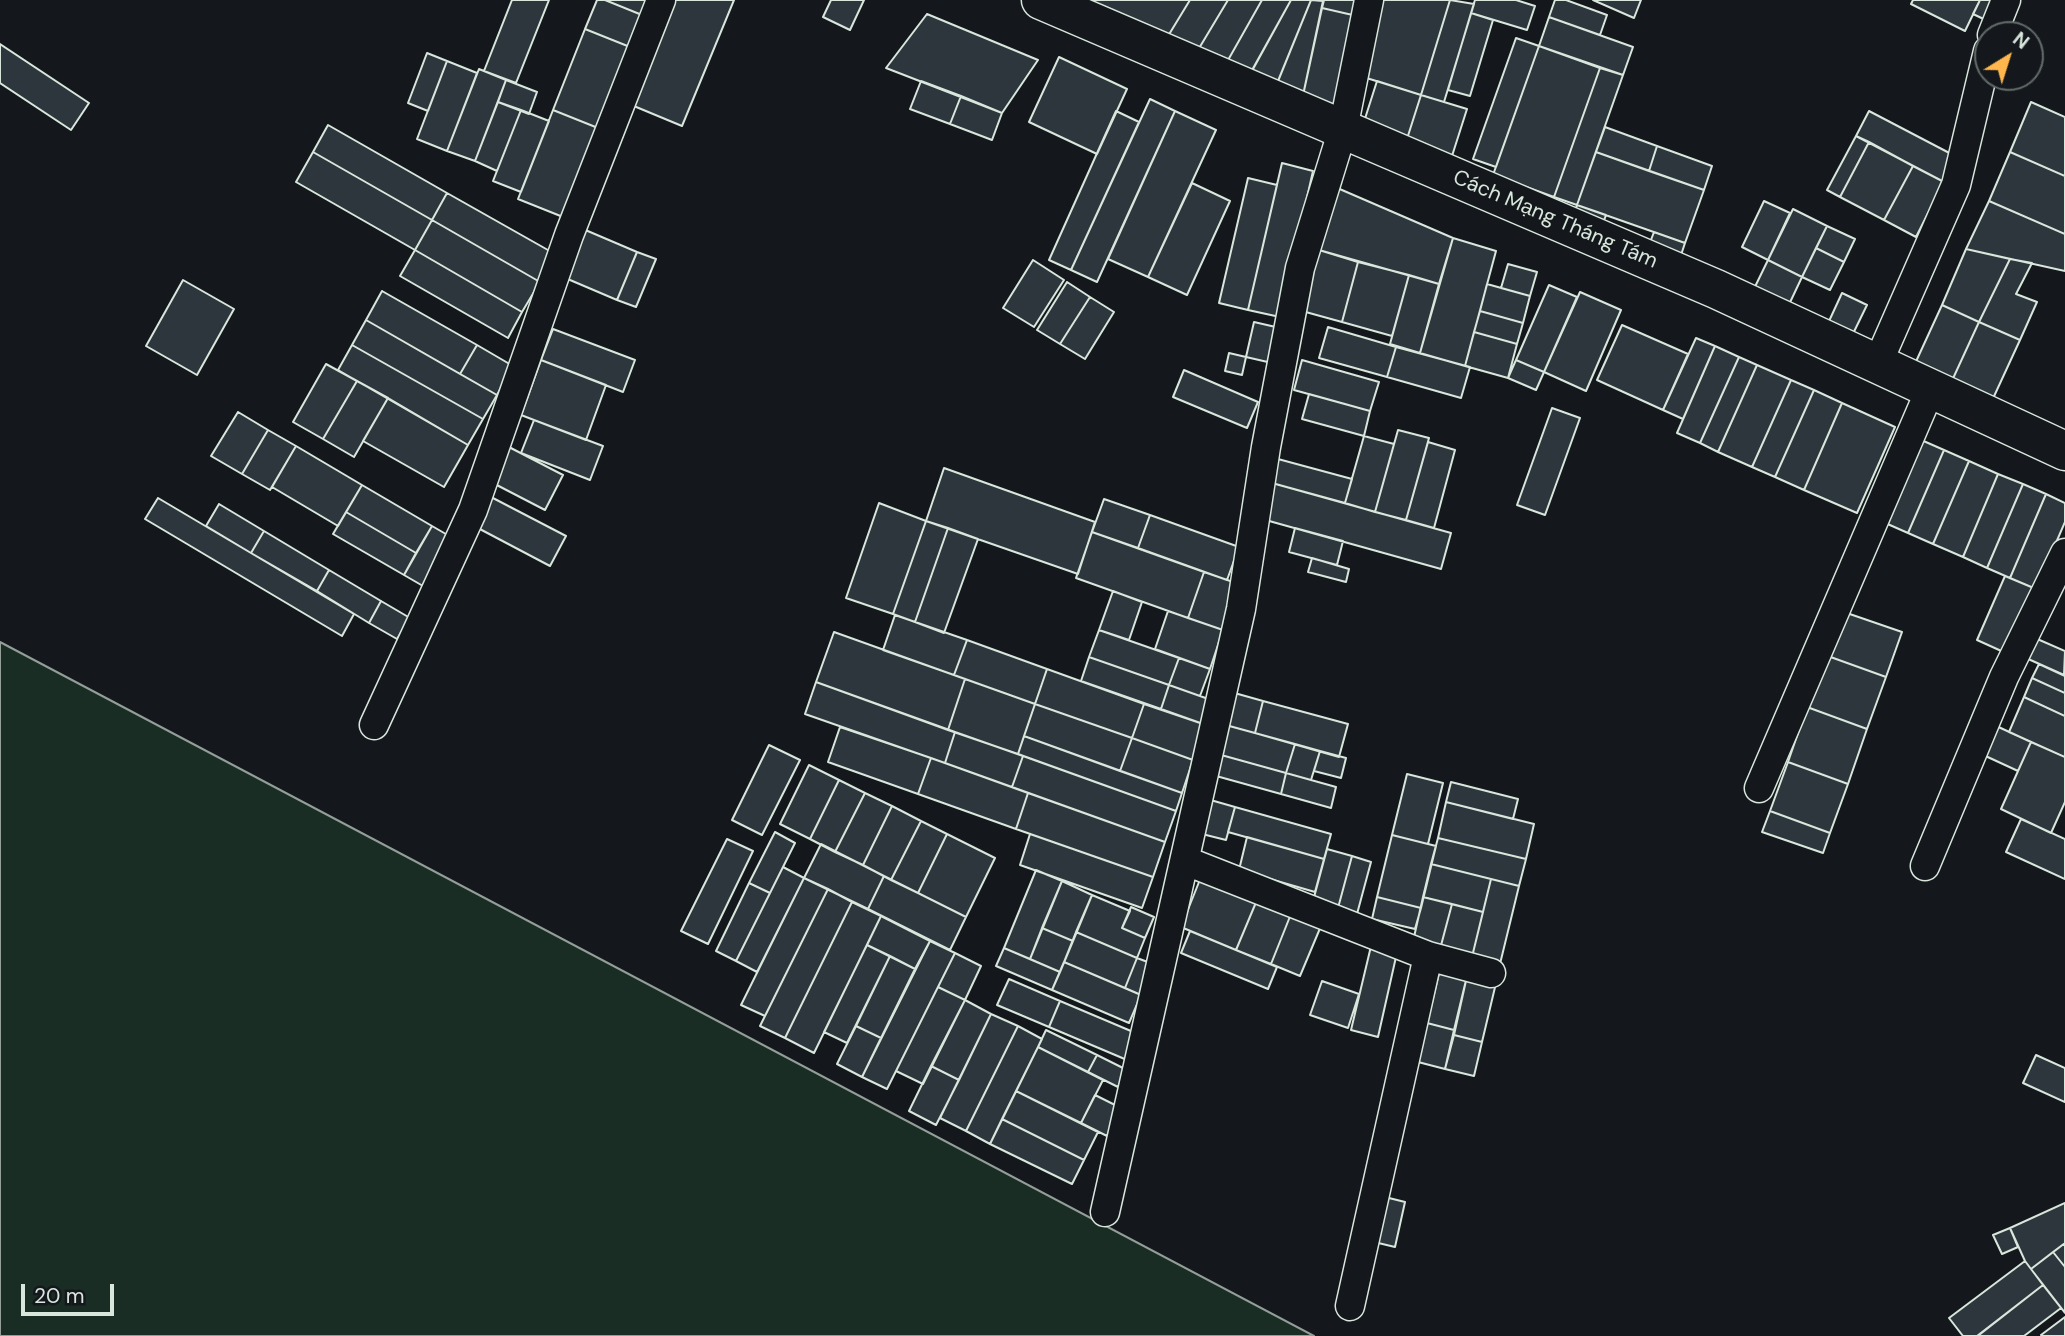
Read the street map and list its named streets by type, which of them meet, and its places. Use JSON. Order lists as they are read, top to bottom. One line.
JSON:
{"streets":{"street":["Cách Mạng Tháng Tám"]},"scale_bar":"20 m","north":"top right"}
